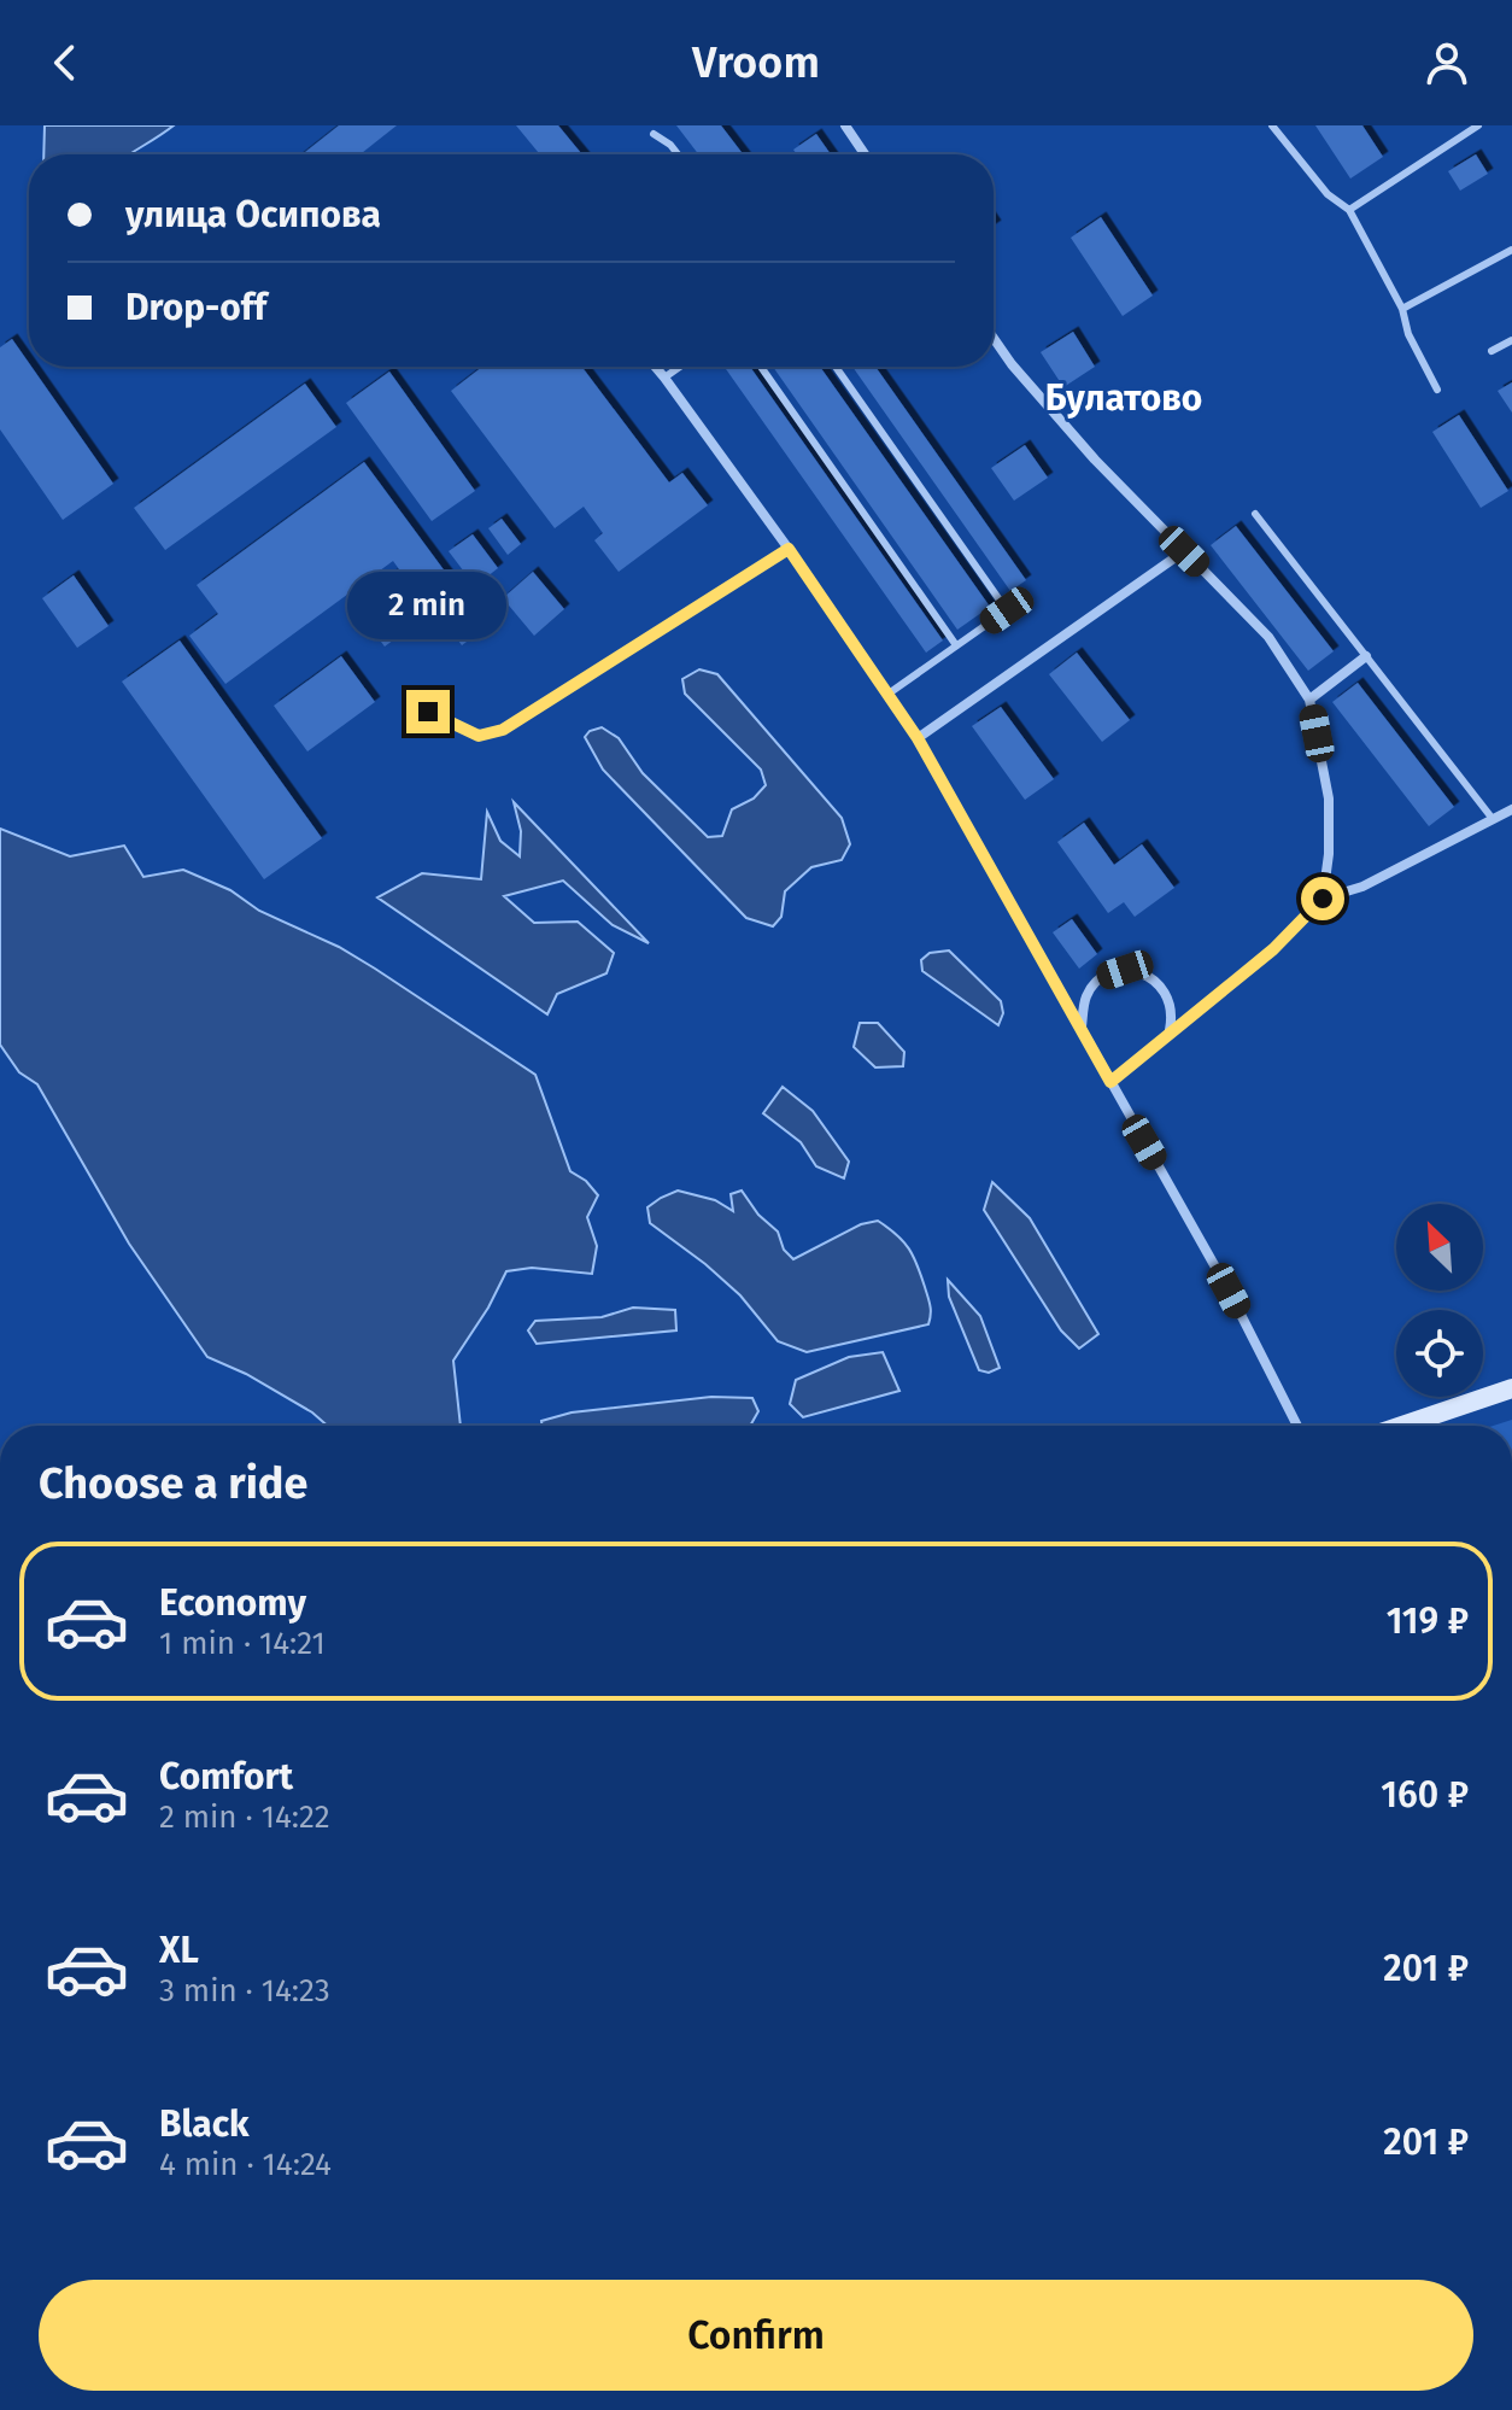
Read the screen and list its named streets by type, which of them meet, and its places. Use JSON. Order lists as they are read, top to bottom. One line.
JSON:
{"districts":["Булатово"],"north":"top left","page":{"header":"Vroom","banner":["улица Осипова","Drop-off"],"bubble":"2 min","heading":"Choose a ride","list":[{"name":"Economy","note":"1 min · 14:21","value":"119 ₽"},{"name":"Comfort","note":"2 min · 14:22","value":"160 ₽"},{"name":"XL","note":"3 min · 14:23","value":"201 ₽"},{"name":"Black","note":"4 min · 14:24","value":"201 ₽"}],"buttons":"Confirm"}}
